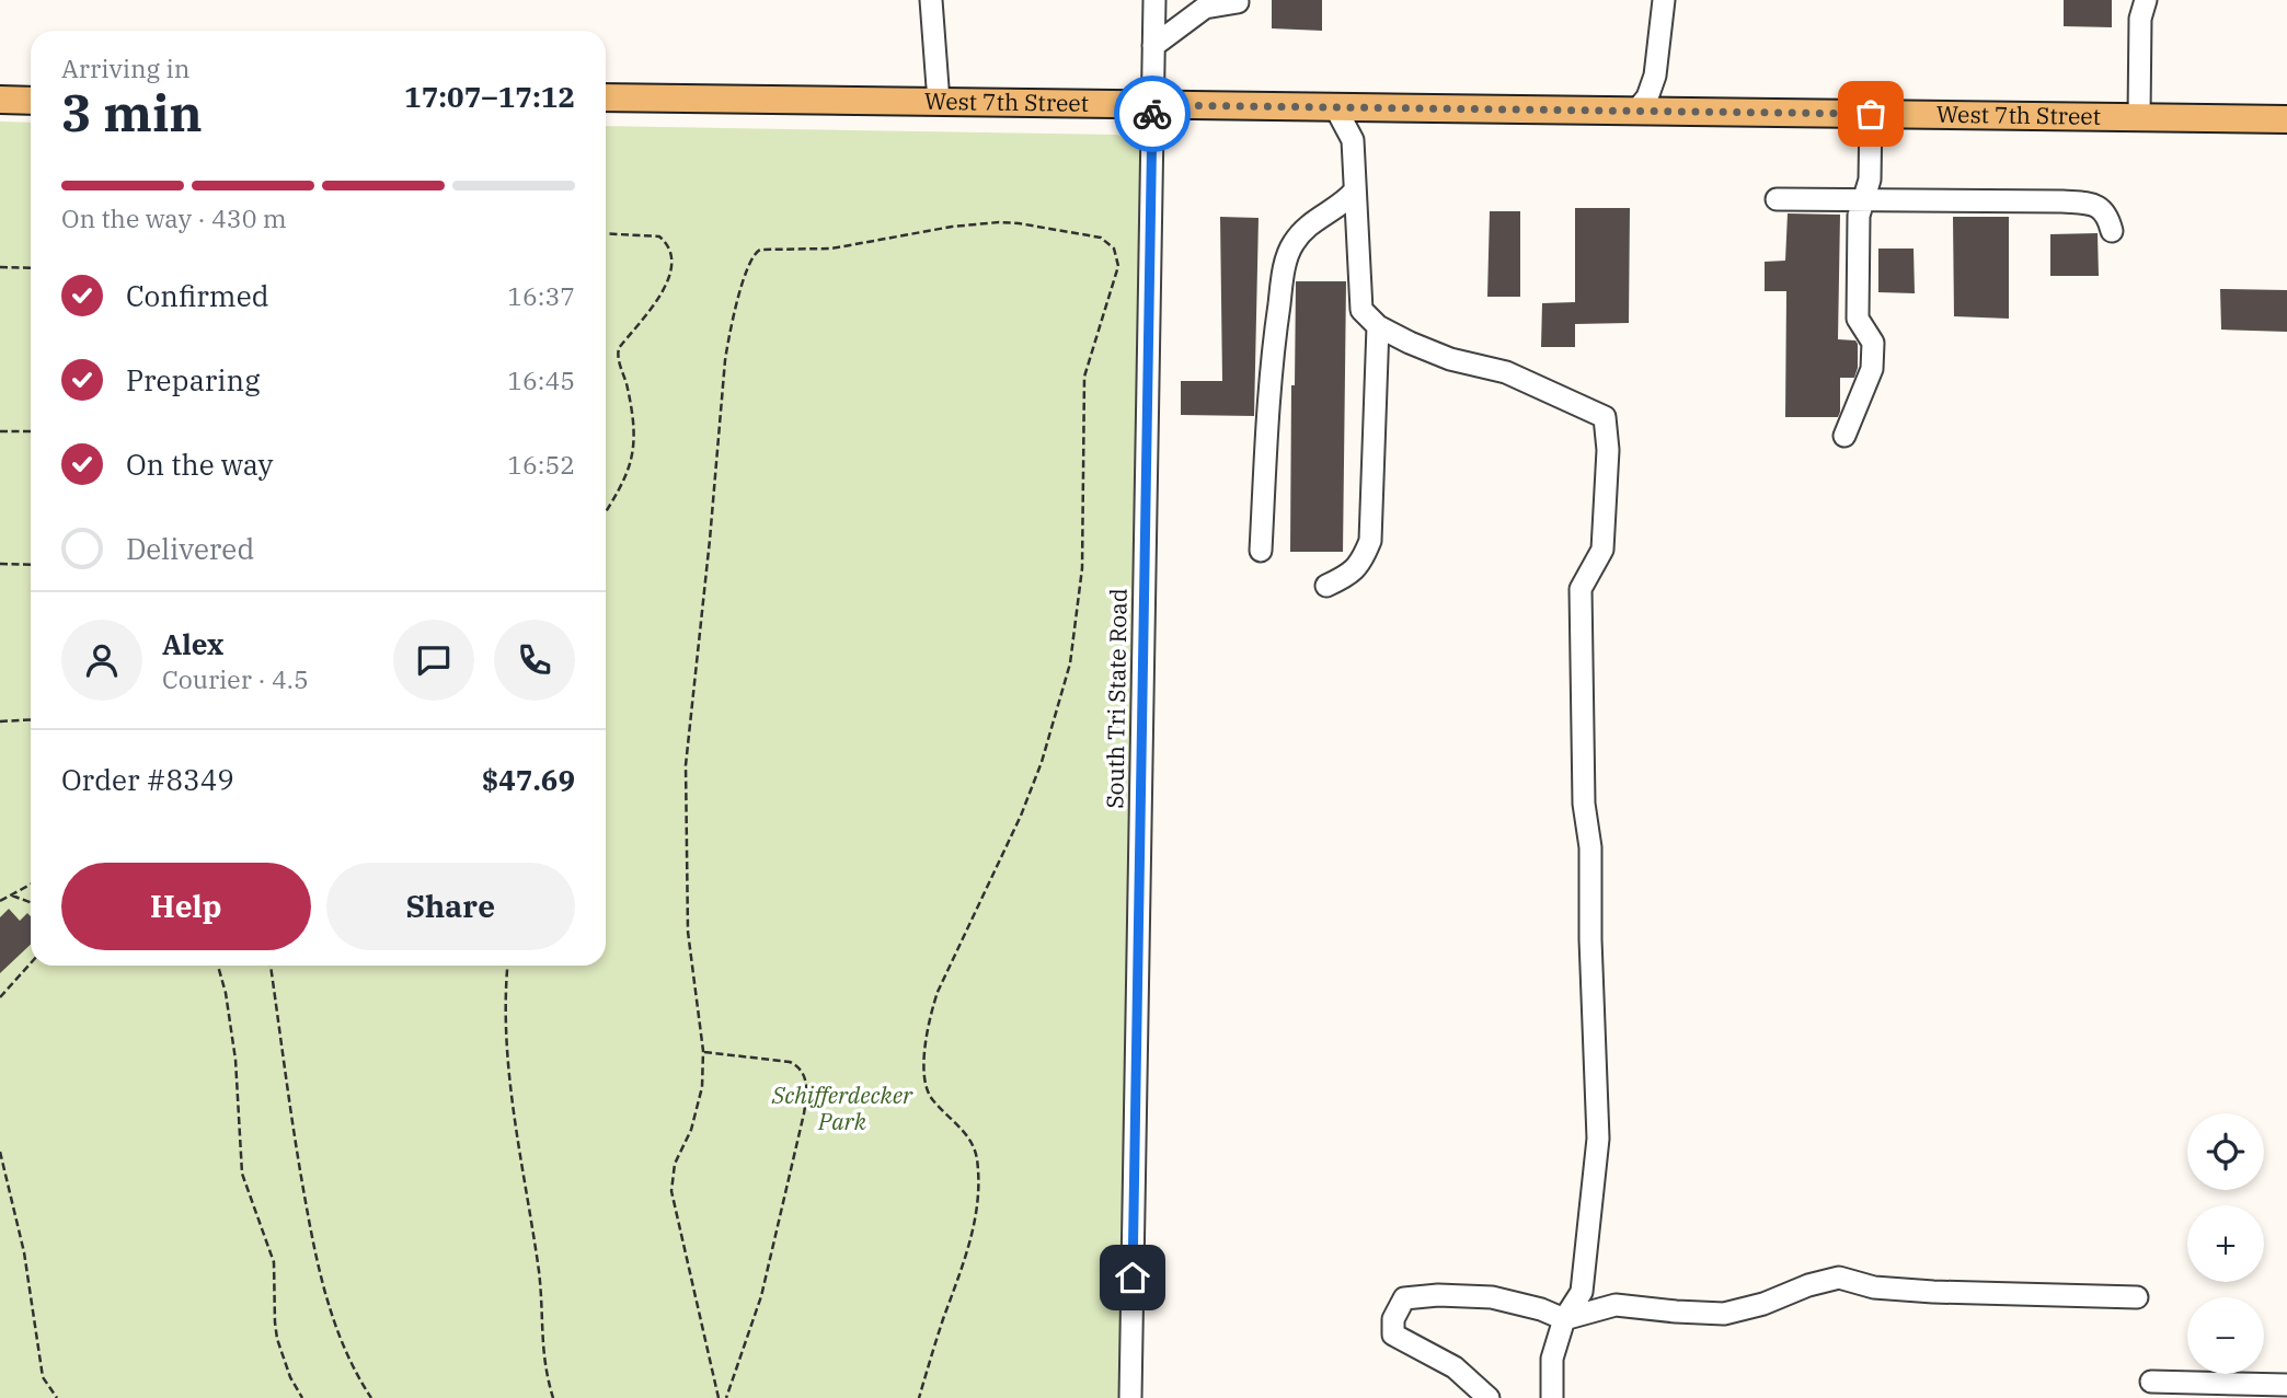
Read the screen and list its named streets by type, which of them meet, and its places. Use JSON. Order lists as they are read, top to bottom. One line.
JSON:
{"streets":{"main road":["West 7th Street"],"street":["South Tri State Road"]},"crossings":[["West 7th Street","South Tri State Road"]],"parks":["Schifferdecker Park"],"page":{"heading":["3 min","Arriving in","17:07–17:12"],"panel":["Alex","Courier · 4.5","Order #8349","$47.69"],"bar":"On the way · 430 m","list":[["Confirmed","16:37"],["Preparing","16:45"],["On the way","16:52"],"Delivered"],"buttons":["Help","Share"],"map_buttons":["+","−"]}}
